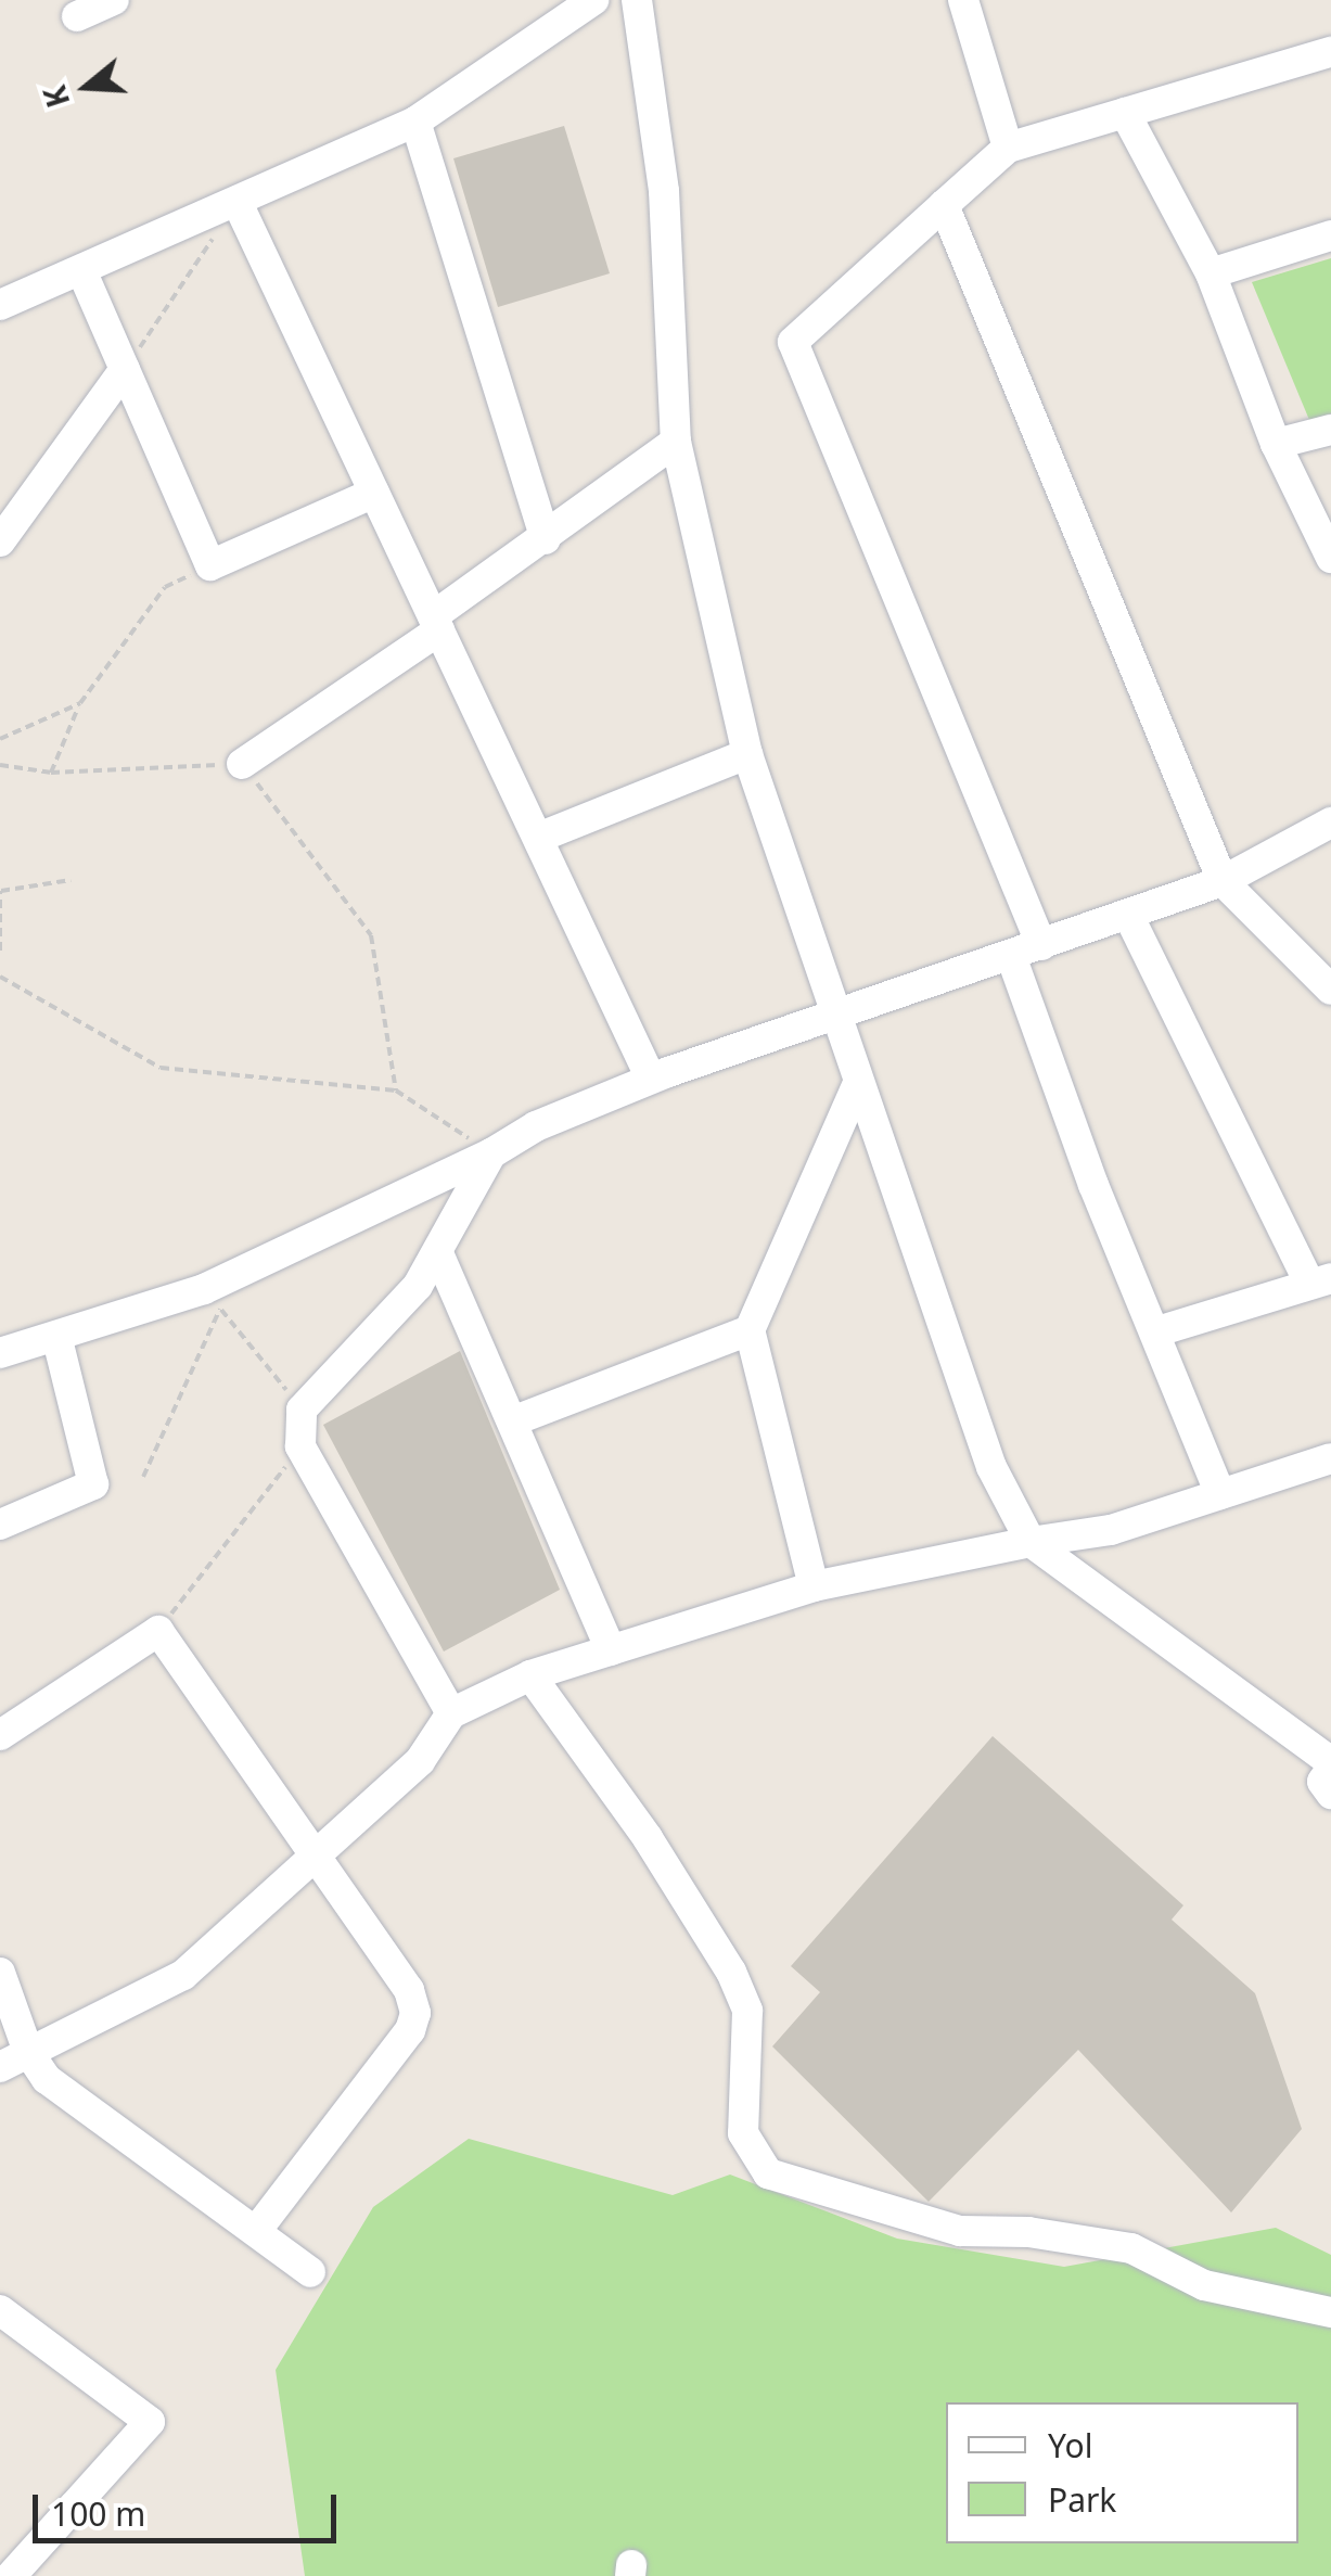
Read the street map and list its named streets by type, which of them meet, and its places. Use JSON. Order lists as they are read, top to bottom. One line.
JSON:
{"legend":["Yol","Park"],"scale_bar":"100 m","north":"left"}
